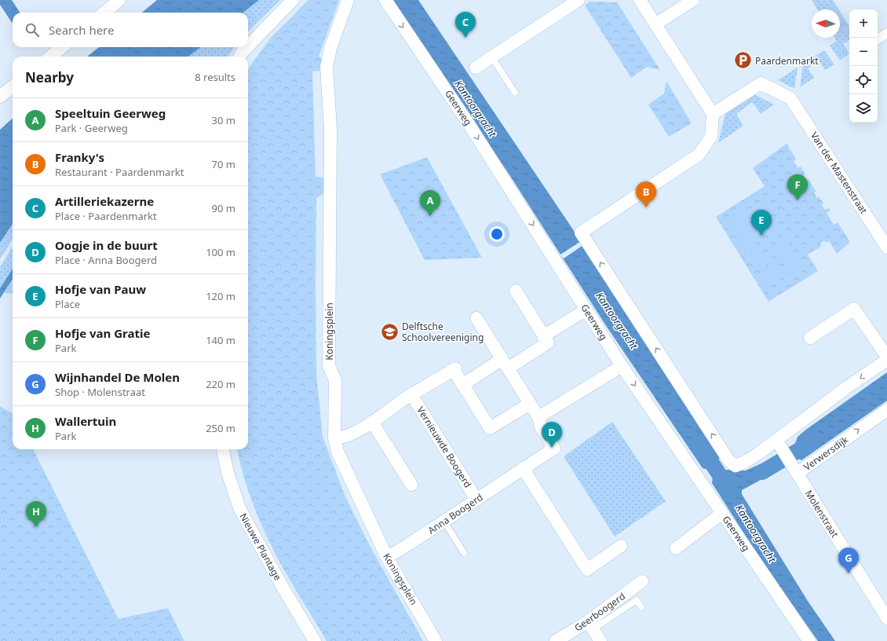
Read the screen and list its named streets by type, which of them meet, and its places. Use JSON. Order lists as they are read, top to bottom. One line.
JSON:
{"streets":{"street":["Geerweg","Van der Mastenstraat","Koningsplein","Vernieuwde Boogerd","Verwersdijk","Anna Boogerd","Molenstraat","Nieuwe Plantage","Geerboogerd"]},"crossings":[["Koningsplein","Anna Boogerd"],["Vernieuwde Boogerd","Anna Boogerd"],["Verwersdijk","Molenstraat"]],"one_way":["Geerweg"],"water":["Kantoorgracht"],"places":{"parking":["Paardenmarkt"],"school or university":["Delftsche Schoolvereeniging"]},"north":"left","page":{"map_buttons":["+","−"],"pins":["C","F","B","A","E","D","H","G"],"search":"Search here","heading":["Nearby","8 results"],"list":[{"mark":"A","name":"Speeltuin Geerweg","note":"Park · Geerweg","value":"30 m"},{"mark":"B","name":"Franky's","note":"Restaurant · Paardenmarkt","value":"70 m"},{"mark":"C","name":"Artilleriekazerne","note":"Place · Paardenmarkt","value":"90 m"},{"mark":"D","name":"Oogje in de buurt","note":"Place · Anna Boogerd","value":"100 m"},{"mark":"E","name":"Hofje van Pauw","note":"Place","value":"120 m"},{"mark":"F","name":"Hofje van Gratie","note":"Park","value":"140 m"},{"mark":"G","name":"Wijnhandel De Molen","note":"Shop · Molenstraat","value":"220 m"},{"mark":"H","name":"Wallertuin","note":"Park","value":"250 m"}]}}
